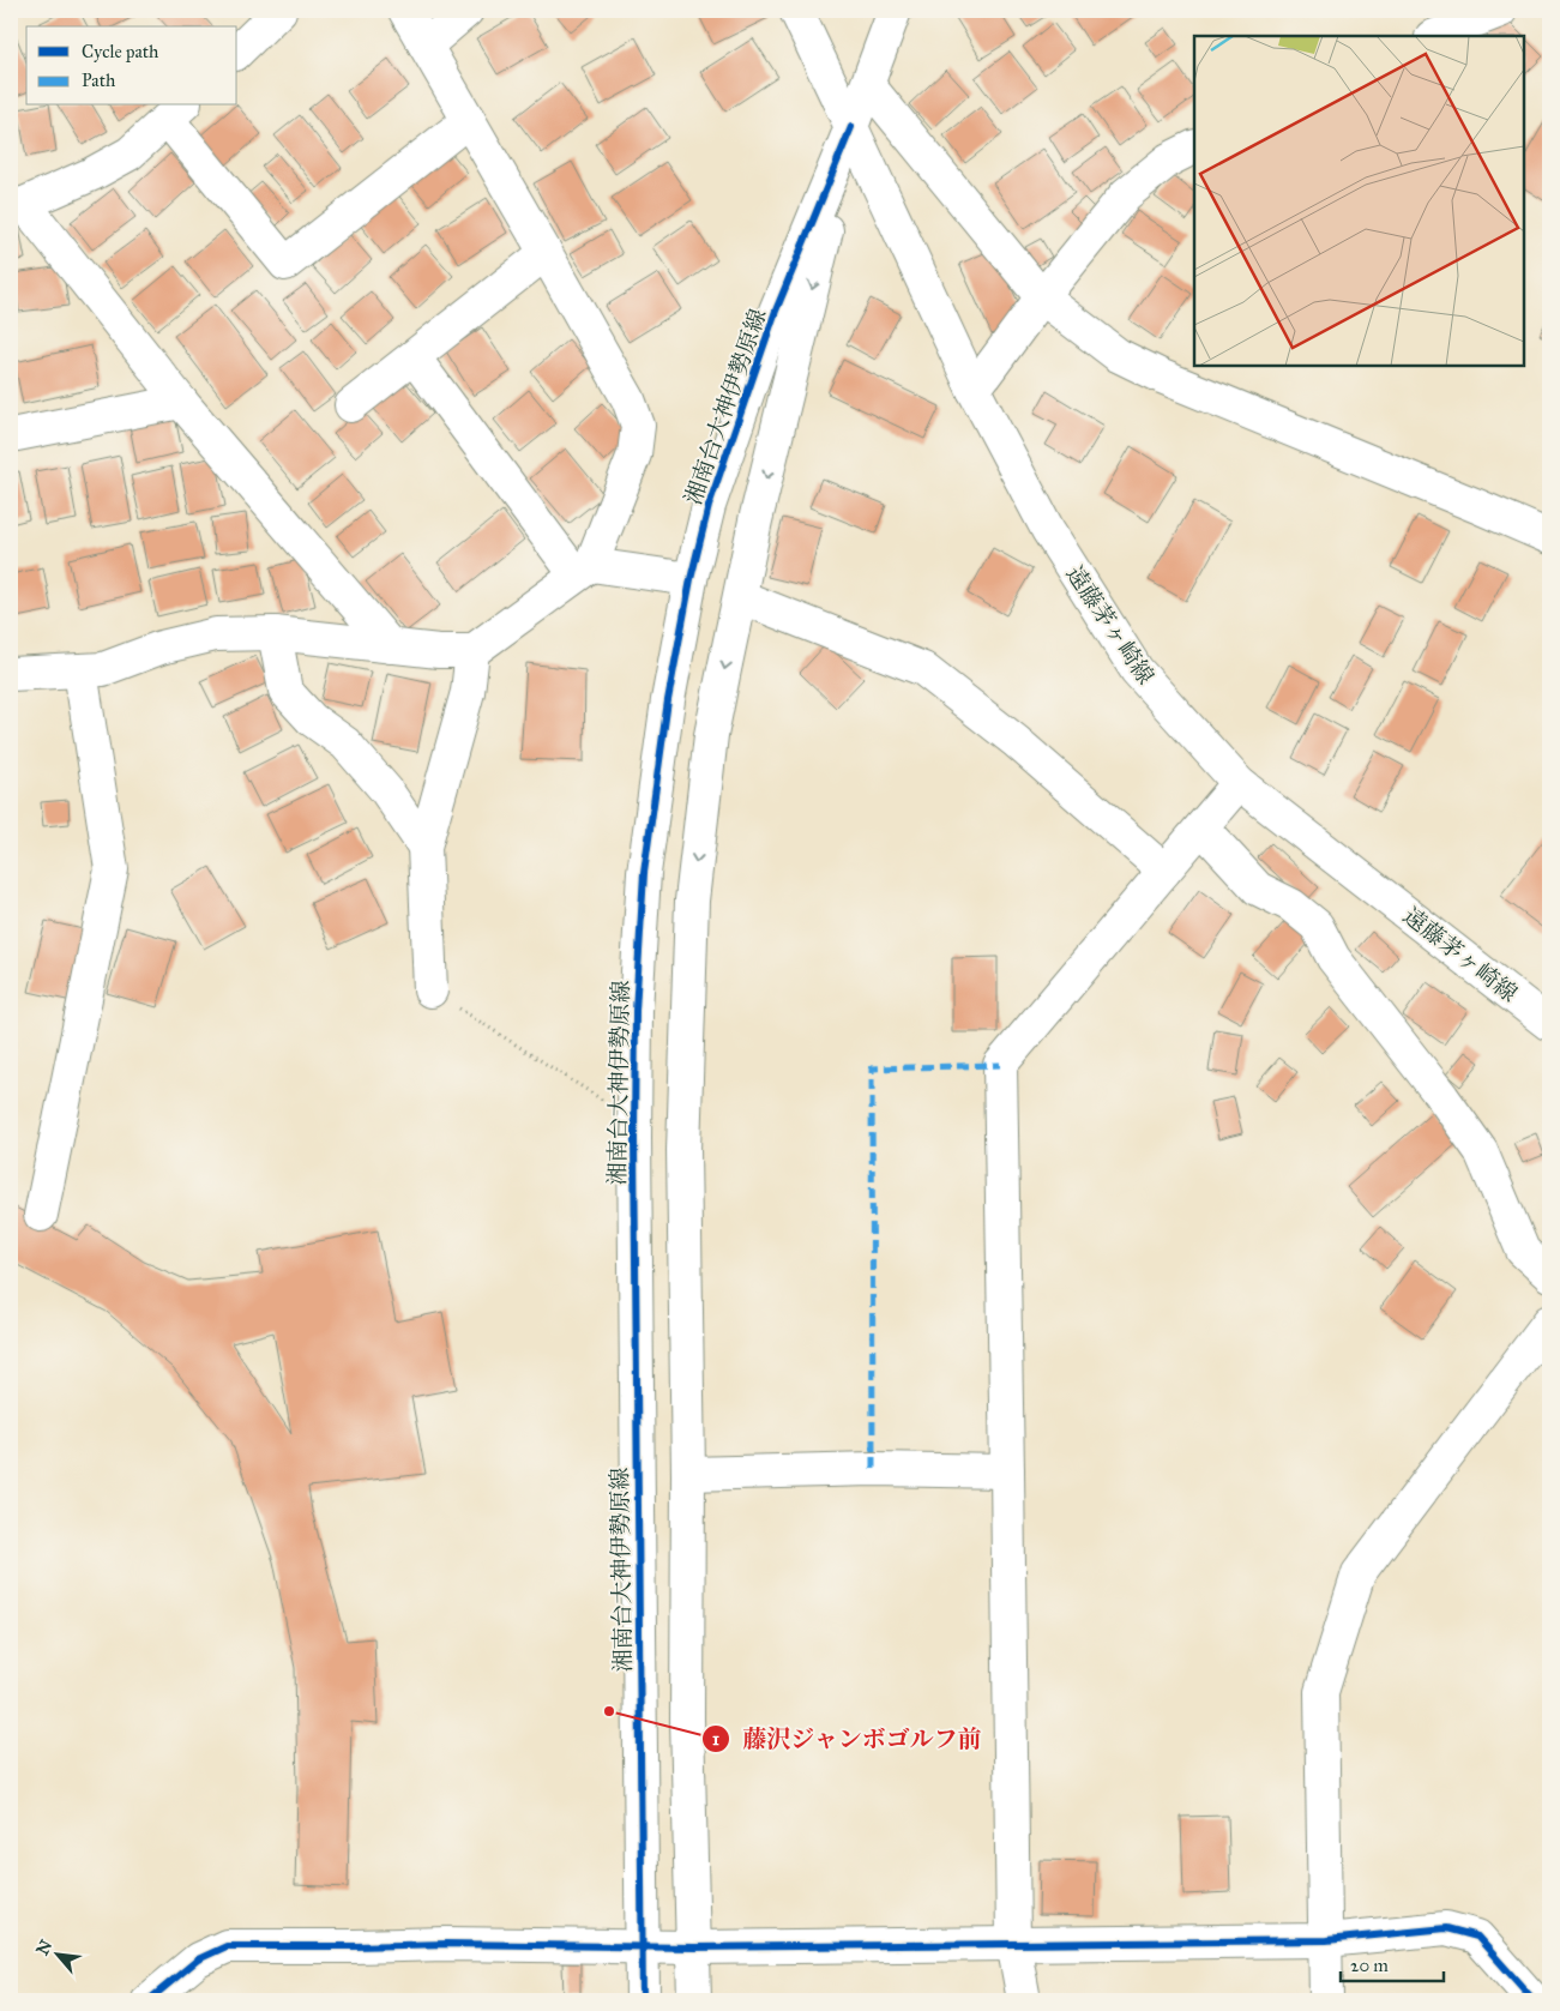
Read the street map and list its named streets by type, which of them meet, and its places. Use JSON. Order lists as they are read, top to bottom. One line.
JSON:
{"streets":{"street":["湘南台大神伊勢原線","遠藤茅ヶ崎線"]},"crossings":[["湘南台大神伊勢原線","遠藤茅ヶ崎線"]],"places":["藤沢ジャンボゴルフ前"],"legend":["Cycle path","Path"],"scale_bar":"20 m","north":"top left"}
